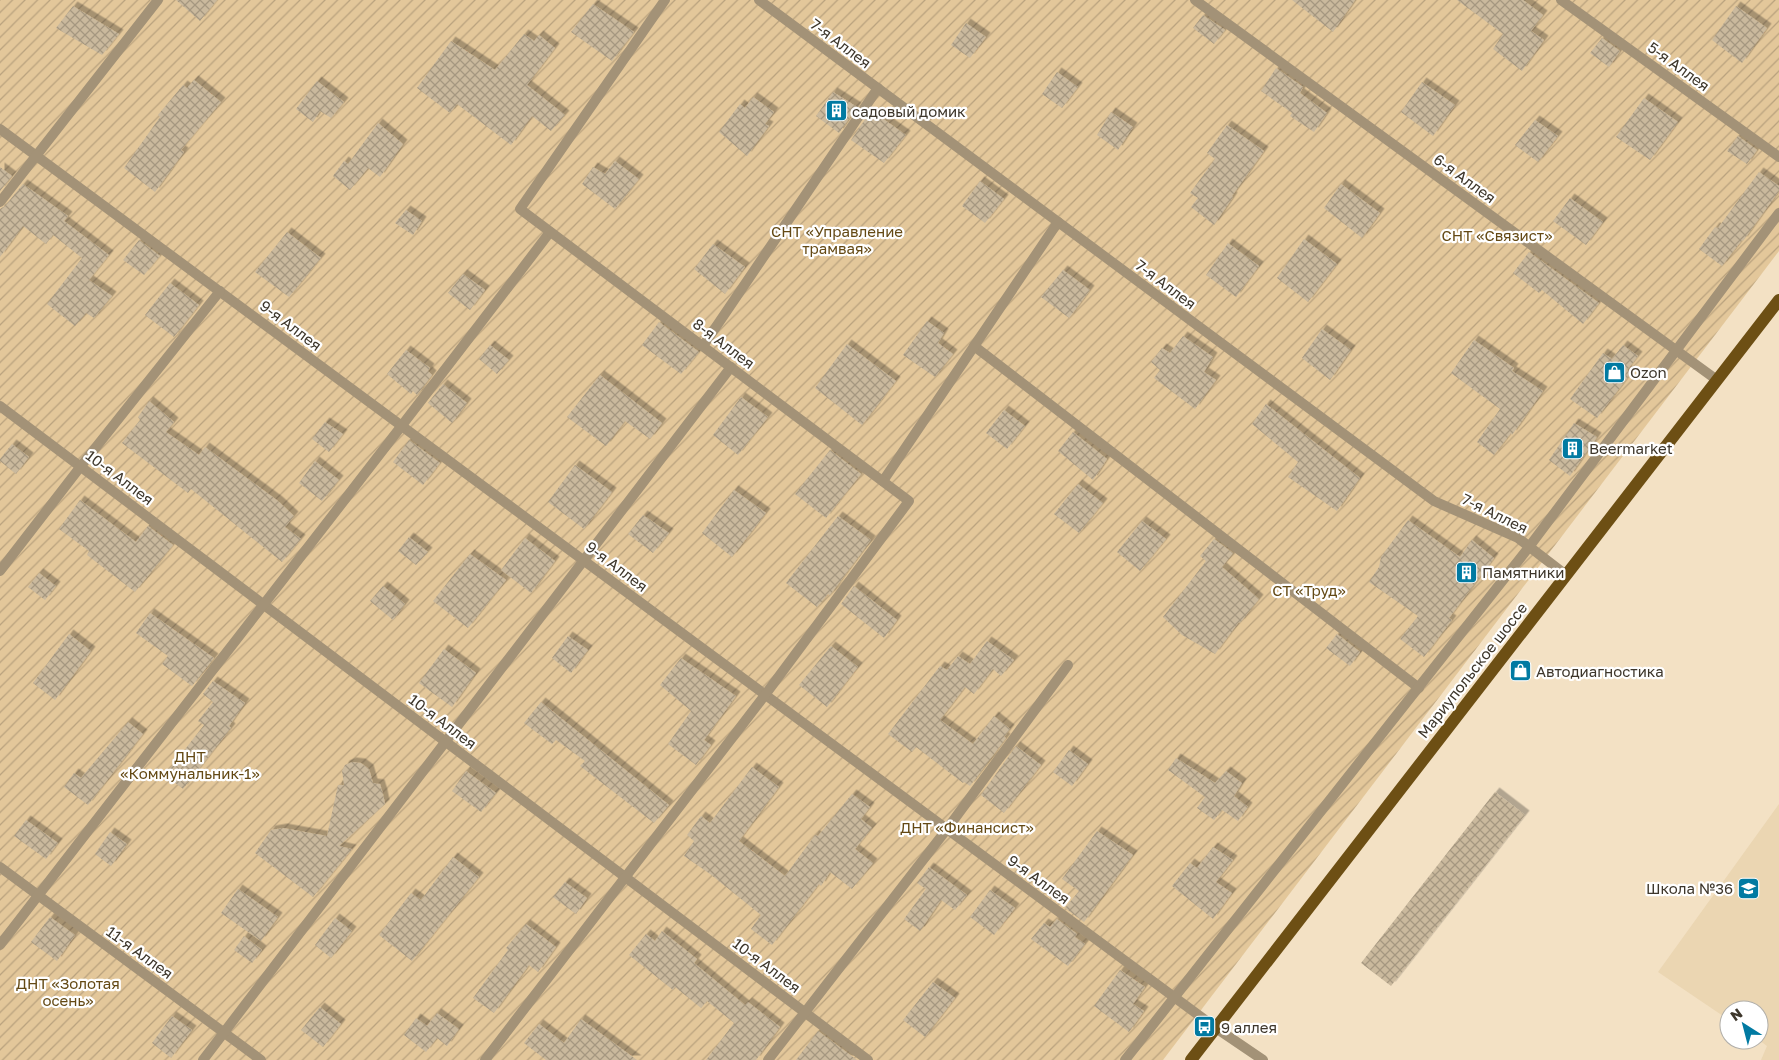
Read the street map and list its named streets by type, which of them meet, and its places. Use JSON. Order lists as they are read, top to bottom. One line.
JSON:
{"streets":{"main road":["Мариупольское шоссе"],"lane":["7-я Аллея","5-я Аллея","6-я Аллея","9-я Аллея","8-я Аллея","10-я Аллея","11-я Аллея"]},"crossings":[["7-я Аллея","Мариупольское шоссе"],["6-я Аллея","Мариупольское шоссе"],["9-я Аллея","8-я Аллея"],["9-я Аллея","Мариупольское шоссе"]],"parks":["СНТ «Управление трамвая»","СНТ «Связист»","СТ «Труд»","ДНТ «Коммунальник-1»","ДНТ «Финансист»","ДНТ «Золотая осень»"],"places":{"building":["садовый домик","Beermarket","Памятники"],"shop":["Ozon","Автодиагностика"],"school or university":["Школа №36"],"bus stop":["9 аллея"]},"north":"top left"}
